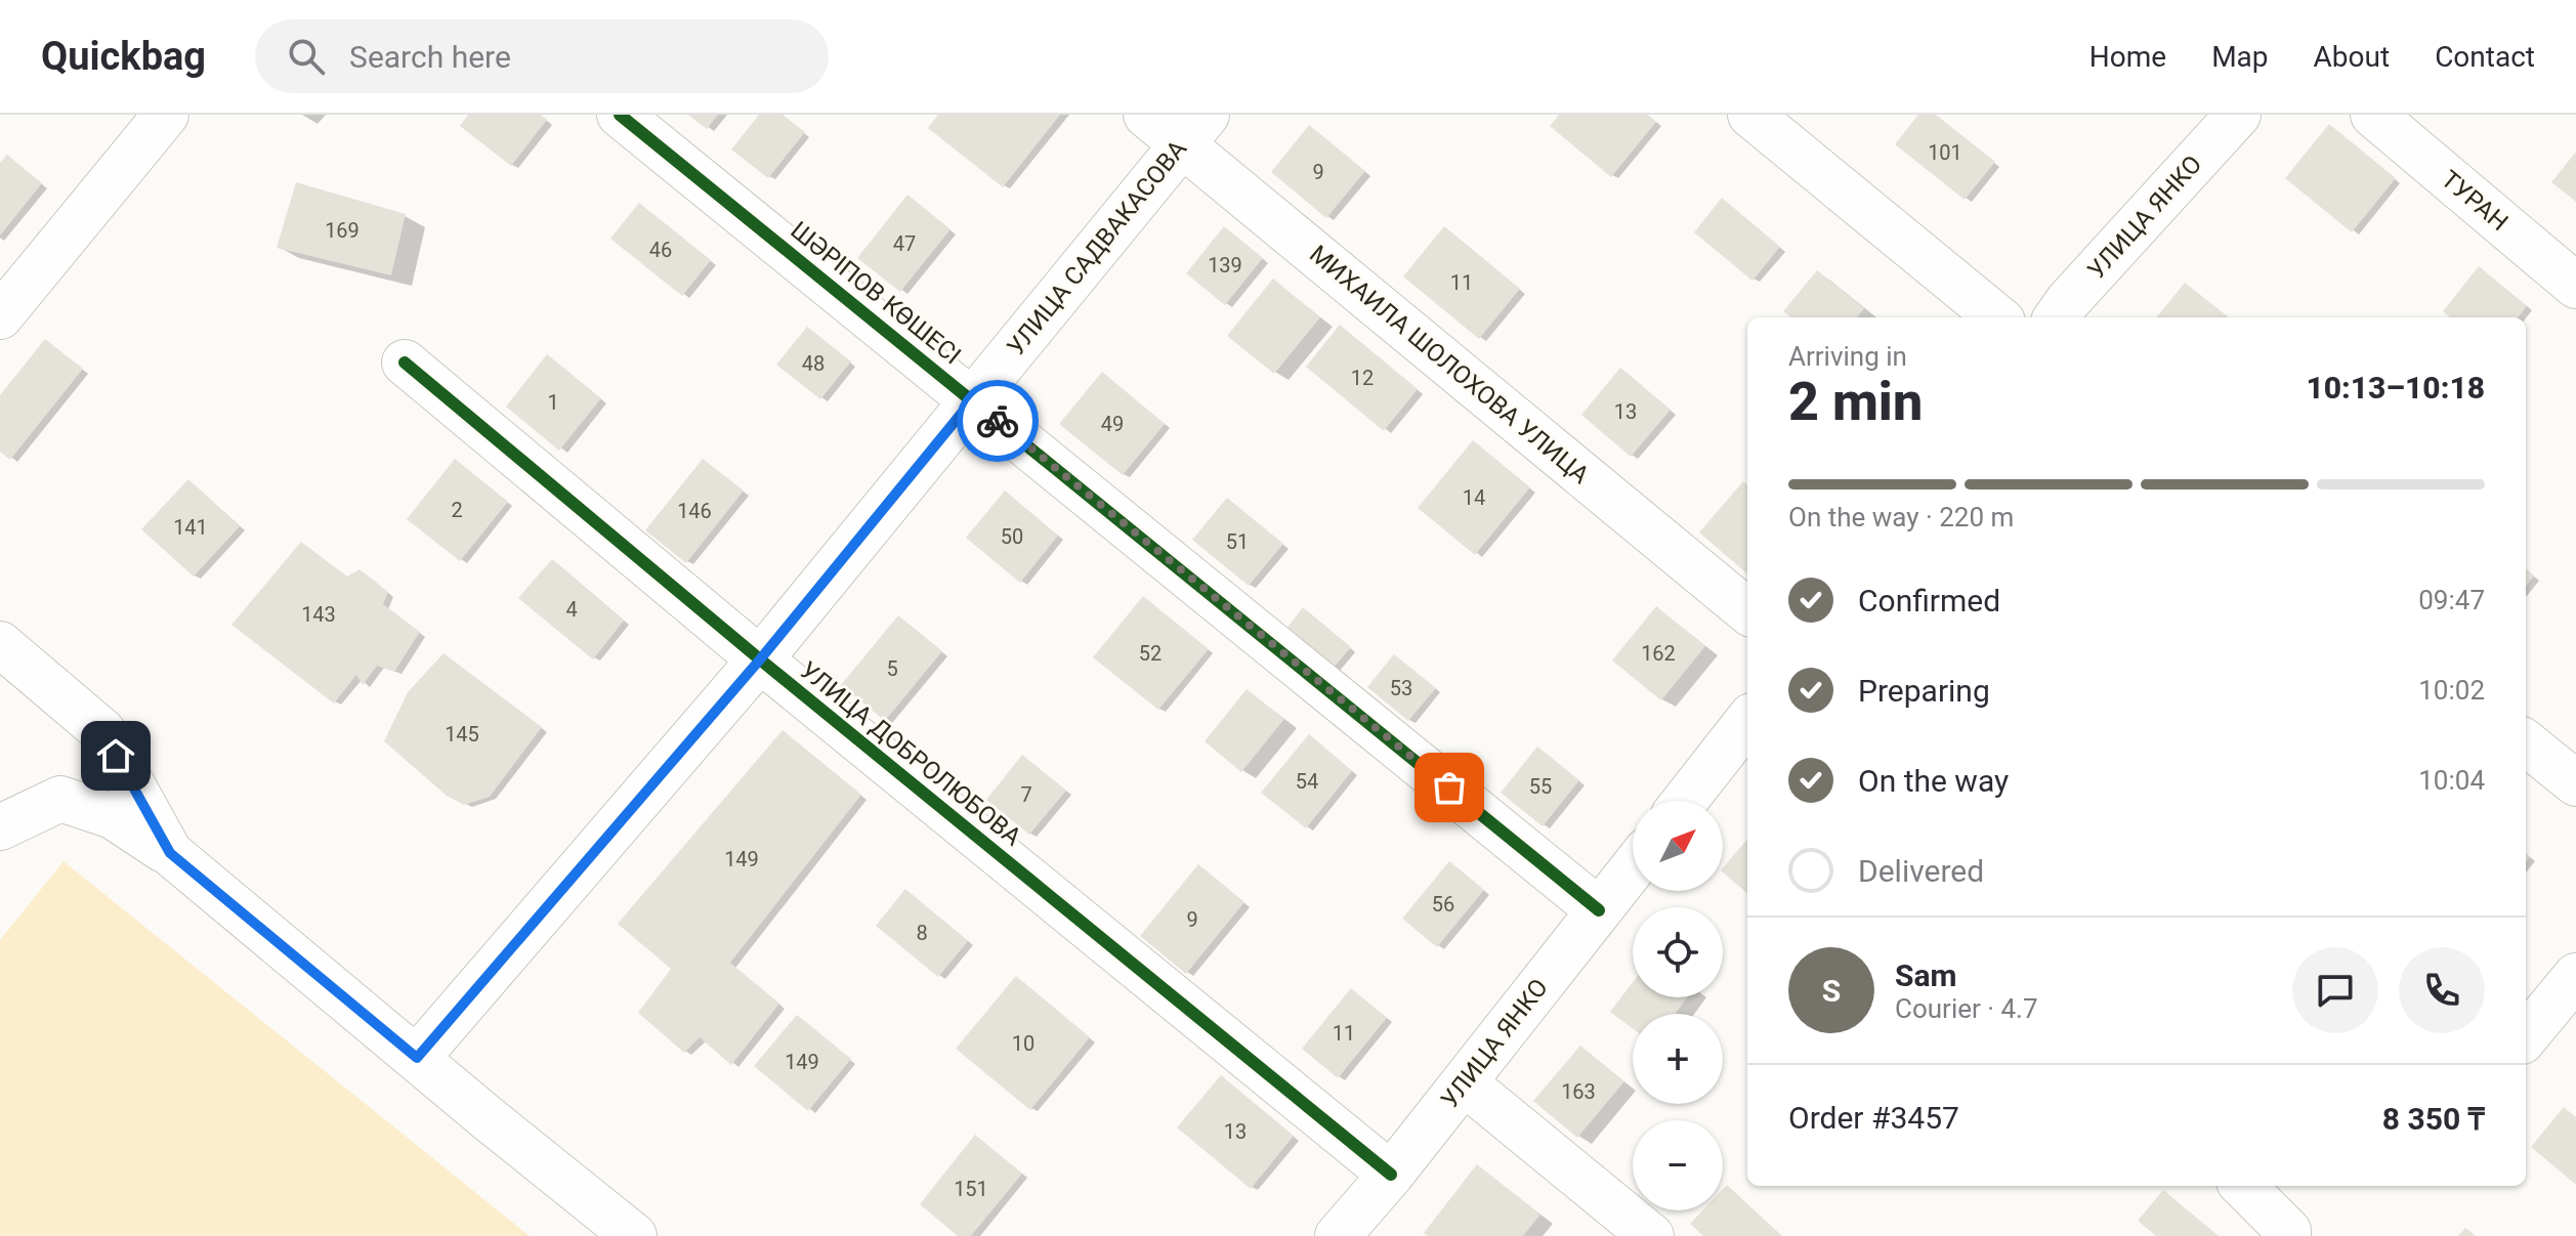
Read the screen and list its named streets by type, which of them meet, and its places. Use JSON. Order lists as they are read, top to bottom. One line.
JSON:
{"streets":{"street":["ТУРАН","УЛИЦА ЯНКО","УЛИЦА САДВАКАСОВА","ШӘРІПОВ КӨШЕСІ","МИХАИЛА ШОЛОХОВА УЛИЦА","УЛИЦА ДОБРОЛЮБОВА"]},"crossings":[["УЛИЦА ЯНКО","ШӘРІПОВ КӨШЕСІ"],["УЛИЦА ЯНКО","УЛИЦА ДОБРОЛЮБОВА"],["УЛИЦА САДВАКАСОВА","ШӘРІПОВ КӨШЕСІ"],["УЛИЦА САДВАКАСОВА","МИХАИЛА ШОЛОХОВА УЛИЦА"],["УЛИЦА САДВАКАСОВА","УЛИЦА ДОБРОЛЮБОВА"]],"house_numbers":["101","9","169","47","46","139","11","48","12","1","13","49","14","2","146","141","50","51","4","143","52","162","5","53","145","54","55","7","149","56","9","8","11","10","149","163","13","151"],"north":"top right","page":{"header":"Quickbag","search":"Search here","nav":["Home","Map","About","Contact"],"heading":["2 min","Arriving in","10:13–10:18"],"panel":["Sam","Courier · 4.7","Order #3457","8 350 ₸"],"bar":"On the way · 220 m","list":[["Confirmed","09:47"],["Preparing","10:02"],["On the way","10:04"],"Delivered"],"map_buttons":["+","−"],"round":"S"}}
